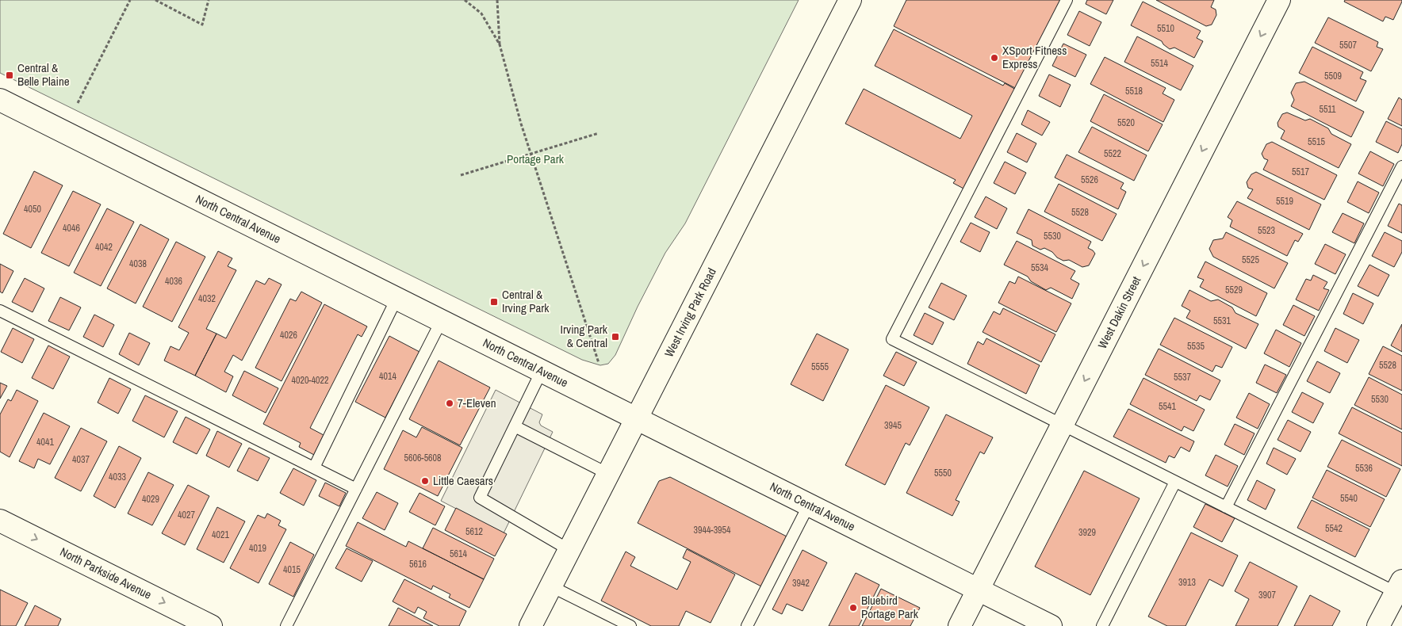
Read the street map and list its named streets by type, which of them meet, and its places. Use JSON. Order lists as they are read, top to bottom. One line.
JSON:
{"streets":{"main road":["North Central Avenue","West Irving Park Road","West Dakin Street","North Parkside Avenue"]},"crossings":[["North Central Avenue","West Irving Park Road"],["North Central Avenue","West Dakin Street"]],"one_way":["West Dakin Street","North Parkside Avenue"],"parks":["Portage Park"],"places":{"other":["XSport Fitness Express","7-Eleven","Little Caesars","Bluebird Portage Park"],"transit":["Central & Belle Plaine","Central & Irving Park","Irving Park & Central"]},"house_numbers":["5510","5507","5514","5509","5518","5511","5520","5515","5522","5517","5526","5519","4050","5528","4046","5523","5530","4042","5525","4038","5534","4036","5529","4032","5531","4026","5535","5528","5555","4014","5537","4020-4022","5530","5541","3945","4041","5606-5608","4037","5536","5550","4033","5540","4029","4027","5542","3944-3954","5612","3929","4021","4019","5614","5616","4015","3913","3942","3907"]}
